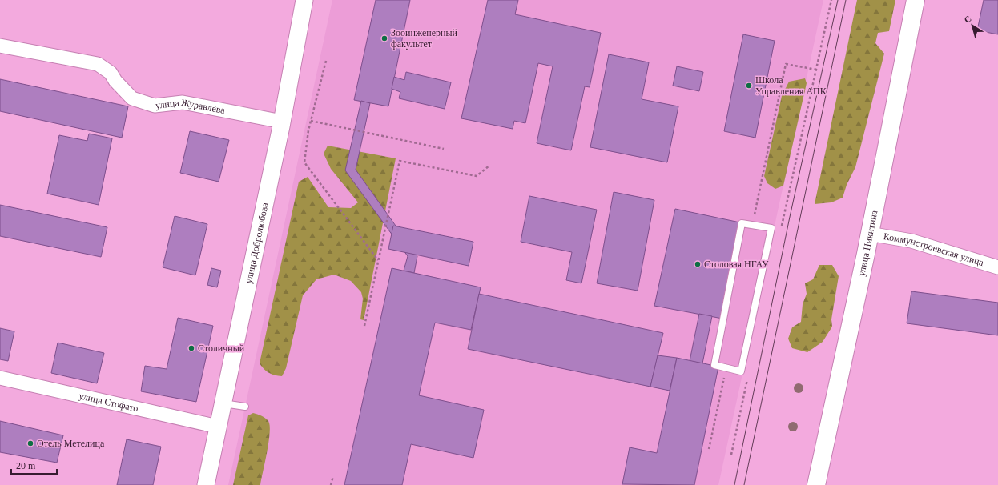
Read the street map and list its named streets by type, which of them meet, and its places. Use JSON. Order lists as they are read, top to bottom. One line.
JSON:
{"streets":{"main road":["улица Никитина"],"street":["улица Журавлёва","улица Добролюбова","Коммунстроевская улица","улица Стофато"]},"crossings":[["улица Журавлёва","улица Добролюбова"],["улица Добролюбова","улица Стофато"],["улица Никитина","Коммунстроевская улица"]],"places":["Зооинженерный факультет","Школа Управления АПК","Столовая НГАУ","Столичный","Отель Метелица"],"scale_bar":"20 m","north":"top left"}
